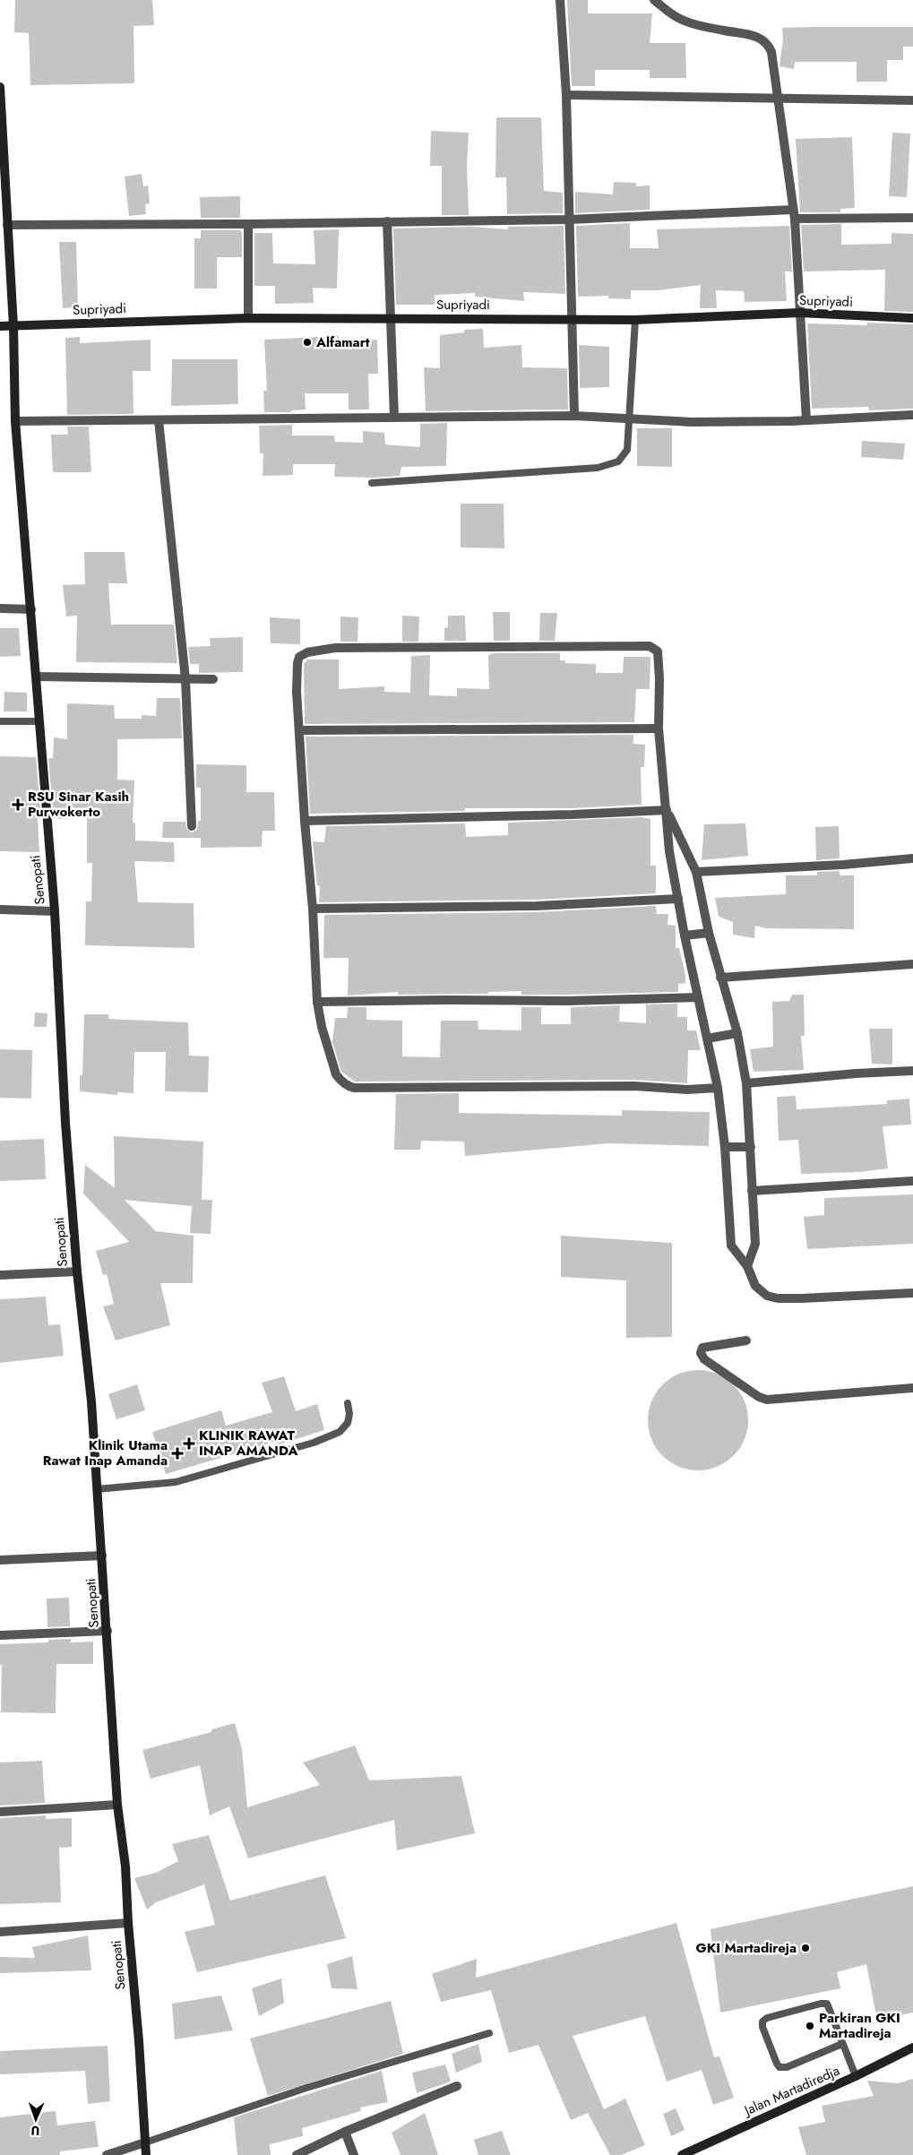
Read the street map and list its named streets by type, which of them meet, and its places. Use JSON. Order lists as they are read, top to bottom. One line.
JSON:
{"streets":{"street":["Supriyadi","Senopati","Jalan Martadiredja"]},"crossings":[["Supriyadi","Senopati"]],"places":{"other":["Alfamart","GKI Martadireja","Parkiran GKI Martadireja"],"health":["RSU Sinar Kasih Purwokerto","KLINIK RAWAT INAP AMANDA","Klinik Utama Rawat Inap Amanda"]},"north":"bottom"}
